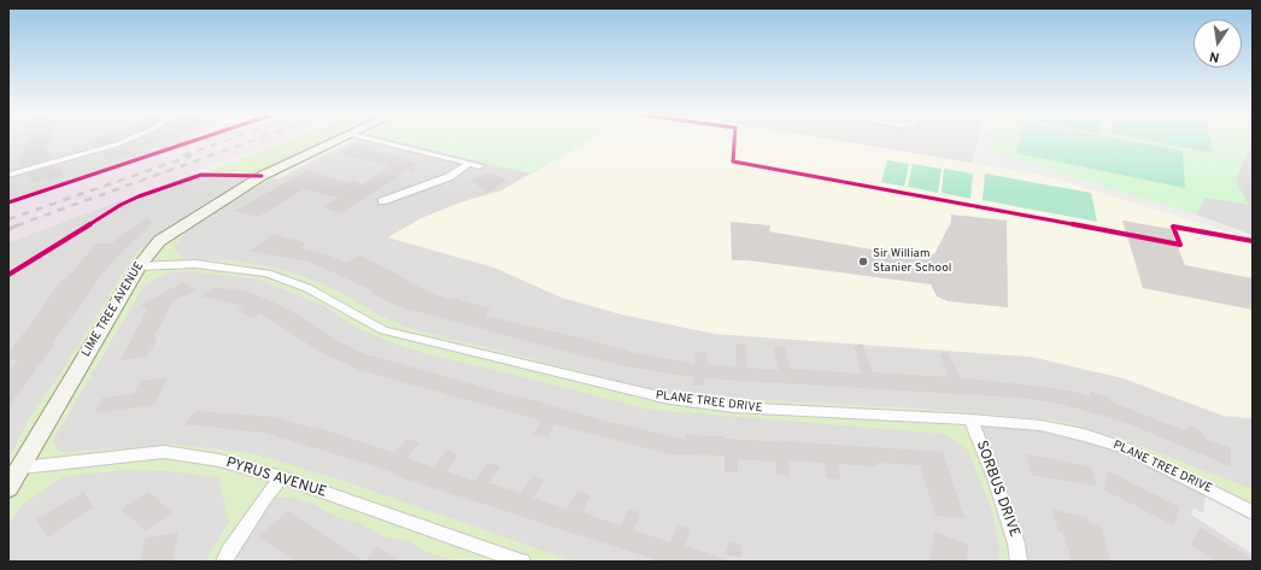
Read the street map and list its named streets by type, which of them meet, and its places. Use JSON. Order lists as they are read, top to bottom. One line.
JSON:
{"streets":{"street":["LIME TREE AVENUE","PLANE TREE DRIVE","PYRUS AVENUE","SORBUS DRIVE"]},"crossings":[["LIME TREE AVENUE","PLANE TREE DRIVE"],["LIME TREE AVENUE","PYRUS AVENUE"],["PLANE TREE DRIVE","SORBUS DRIVE"]],"places":["Sir William Stanier School"],"north":"bottom"}
